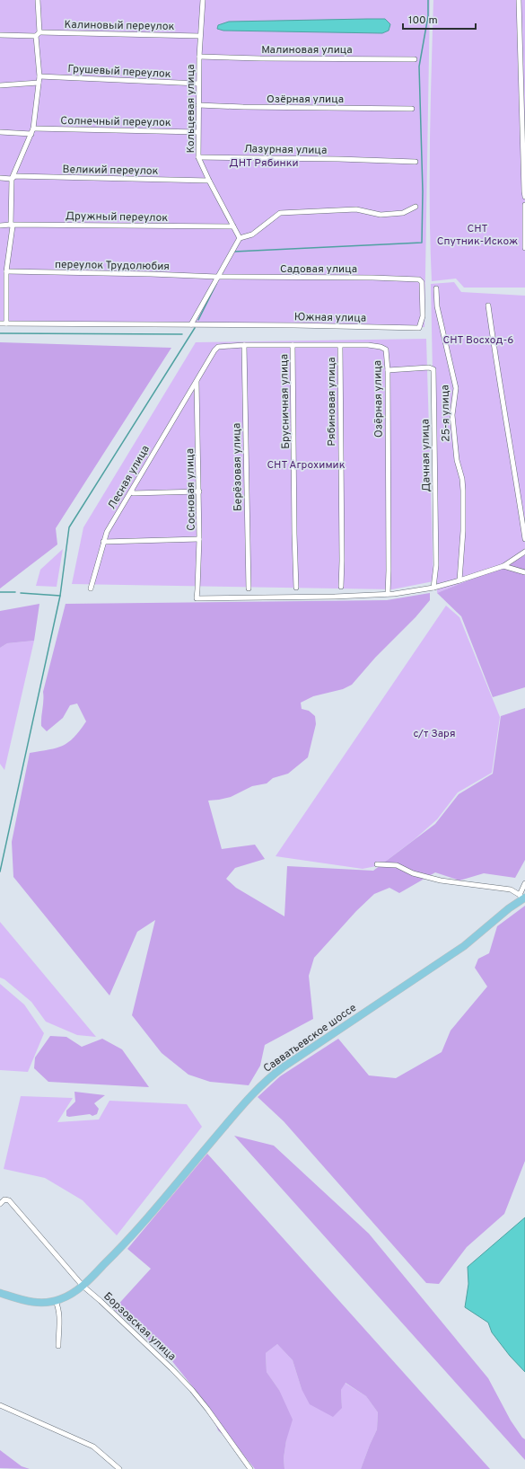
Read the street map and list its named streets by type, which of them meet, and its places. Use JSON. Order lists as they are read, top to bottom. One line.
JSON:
{"streets":{"main road":["Савватьевское шоссе"],"street":["Калиновый переулок","Малиновая улица","Грушевый переулок","Озёрная улица","Кольцевая улица","Солнечный переулок","Лазурная улица","Великий переулок","Дружный переулок","переулок Трудолюбия","Садовая улица","Южная улица","Брусничная улица","Рябиновая улица","25-я улица","Дачная улица","Берёзовая улица","Лесная улица","Сосновая улица","Борзовская улица"]},"crossings":[["Калиновый переулок","Кольцевая улица"],["Малиновая улица","Кольцевая улица"],["Грушевый переулок","Кольцевая улица"],["Озёрная улица","Кольцевая улица"],["Озёрная улица","Брусничная улица"],["Озёрная улица","Рябиновая улица"],["Озёрная улица","Дачная улица"],["Озёрная улица","Берёзовая улица"],["Озёрная улица","Лесная улица"],["Озёрная улица","Сосновая улица"],["Кольцевая улица","Солнечный переулок"],["Кольцевая улица","Лазурная улица"],["Кольцевая улица","Великий переулок"],["Кольцевая улица","Дружный переулок"],["переулок Трудолюбия","Садовая улица"],["Садовая улица","Южная улица"],["Лесная улица","Сосновая улица"],["Савватьевское шоссе","Борзовская улица"]],"parks":["ДНТ Рябинки","СНТ Спутник-Искож","СНТ Восход-6","СНТ Агрохимик","с/т Заря"],"scale_bar":"100 m"}
